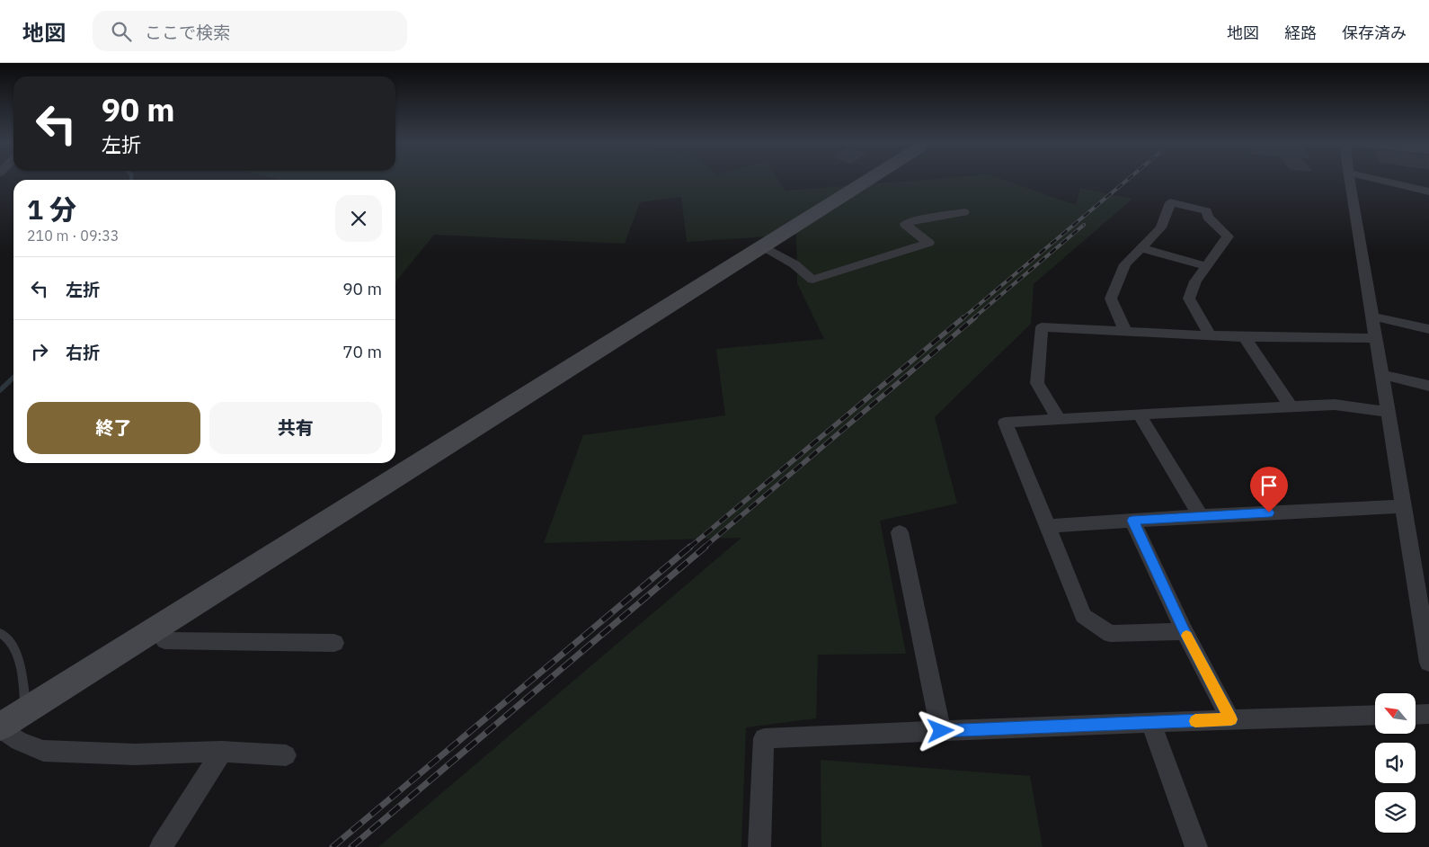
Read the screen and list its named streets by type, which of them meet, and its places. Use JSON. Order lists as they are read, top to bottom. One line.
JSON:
{"north":"top left","page":{"header":"地図","search":"ここで検索","nav":["地図","経路","保存済み"],"turn":["90 m","左折"],"heading":["1 分","210 m · 09:33"],"list":[{"name":"左折","value":"90 m"},{"name":"右折","value":"70 m"}],"buttons":["終了","共有"]}}
